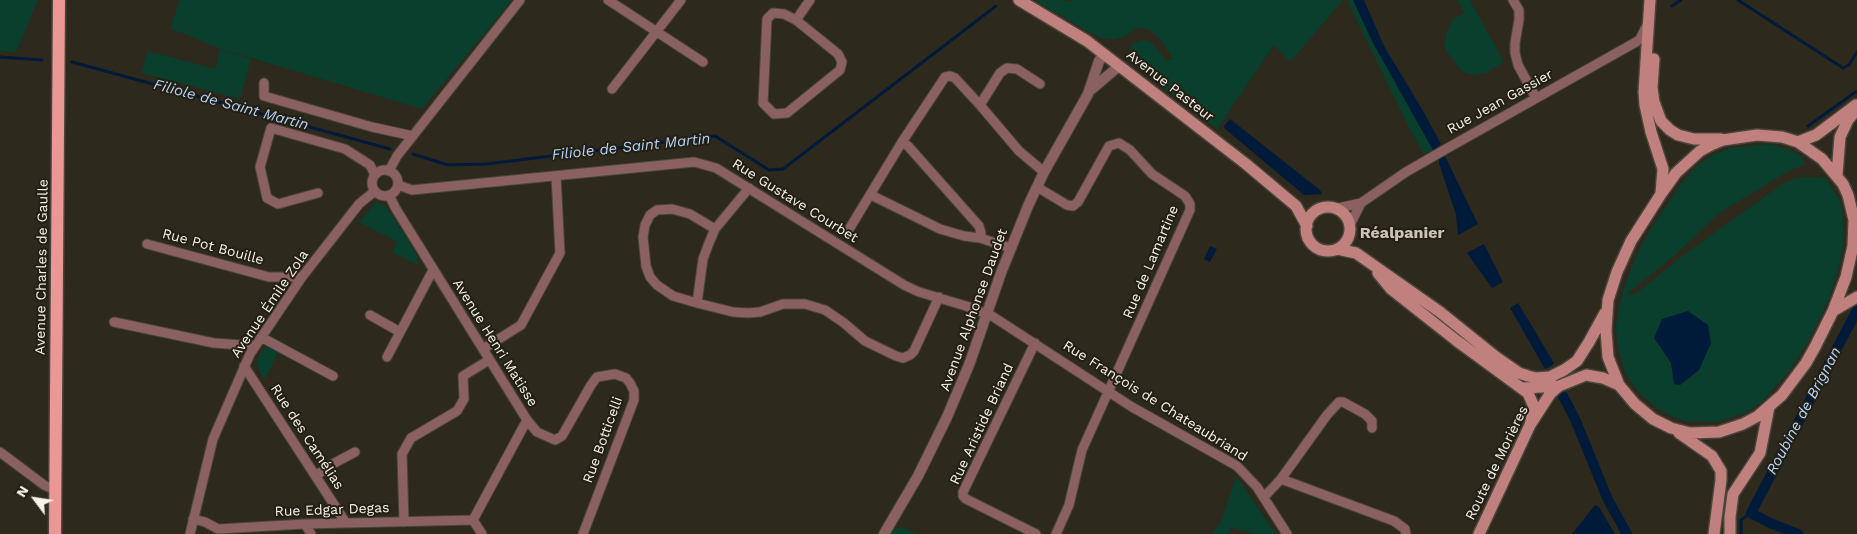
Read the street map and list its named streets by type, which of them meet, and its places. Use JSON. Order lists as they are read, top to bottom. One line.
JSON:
{"streets":{"main road":["Avenue Pasteur","Avenue Charles de Gaulle","Route de Morières"],"street":["Rue Jean Gassier","Rue Gustave Courbet","Rue Pot Bouille","Rue de Lamartine","Avenue Émile Zola","Avenue Alphonse Daudet","Avenue Henri Matisse","Rue François de Chateaubriand","Rue Aristide Briand","Rue des Camélias","Rue Botticelli","Rue Edgar Degas"]},"crossings":[["Avenue Pasteur","Rue Jean Gassier"],["Avenue Pasteur","Avenue Alphonse Daudet"],["Rue Gustave Courbet","Avenue Émile Zola"],["Rue Gustave Courbet","Avenue Alphonse Daudet"],["Rue Gustave Courbet","Avenue Henri Matisse"],["Rue Gustave Courbet","Rue François de Chateaubriand"],["Rue Pot Bouille","Avenue Émile Zola"],["Rue de Lamartine","Avenue Alphonse Daudet"],["Rue de Lamartine","Rue François de Chateaubriand"],["Avenue Émile Zola","Avenue Henri Matisse"],["Avenue Émile Zola","Rue des Camélias"],["Avenue Émile Zola","Rue Edgar Degas"],["Avenue Alphonse Daudet","Rue François de Chateaubriand"],["Avenue Henri Matisse","Rue Botticelli"],["Avenue Henri Matisse","Rue Edgar Degas"],["Rue François de Chateaubriand","Rue Aristide Briand"],["Rue des Camélias","Rue Edgar Degas"]],"districts":["Réalpanier"],"water":["Filiole de Saint Martin","Roubine de Brignan"],"north":"top left"}
